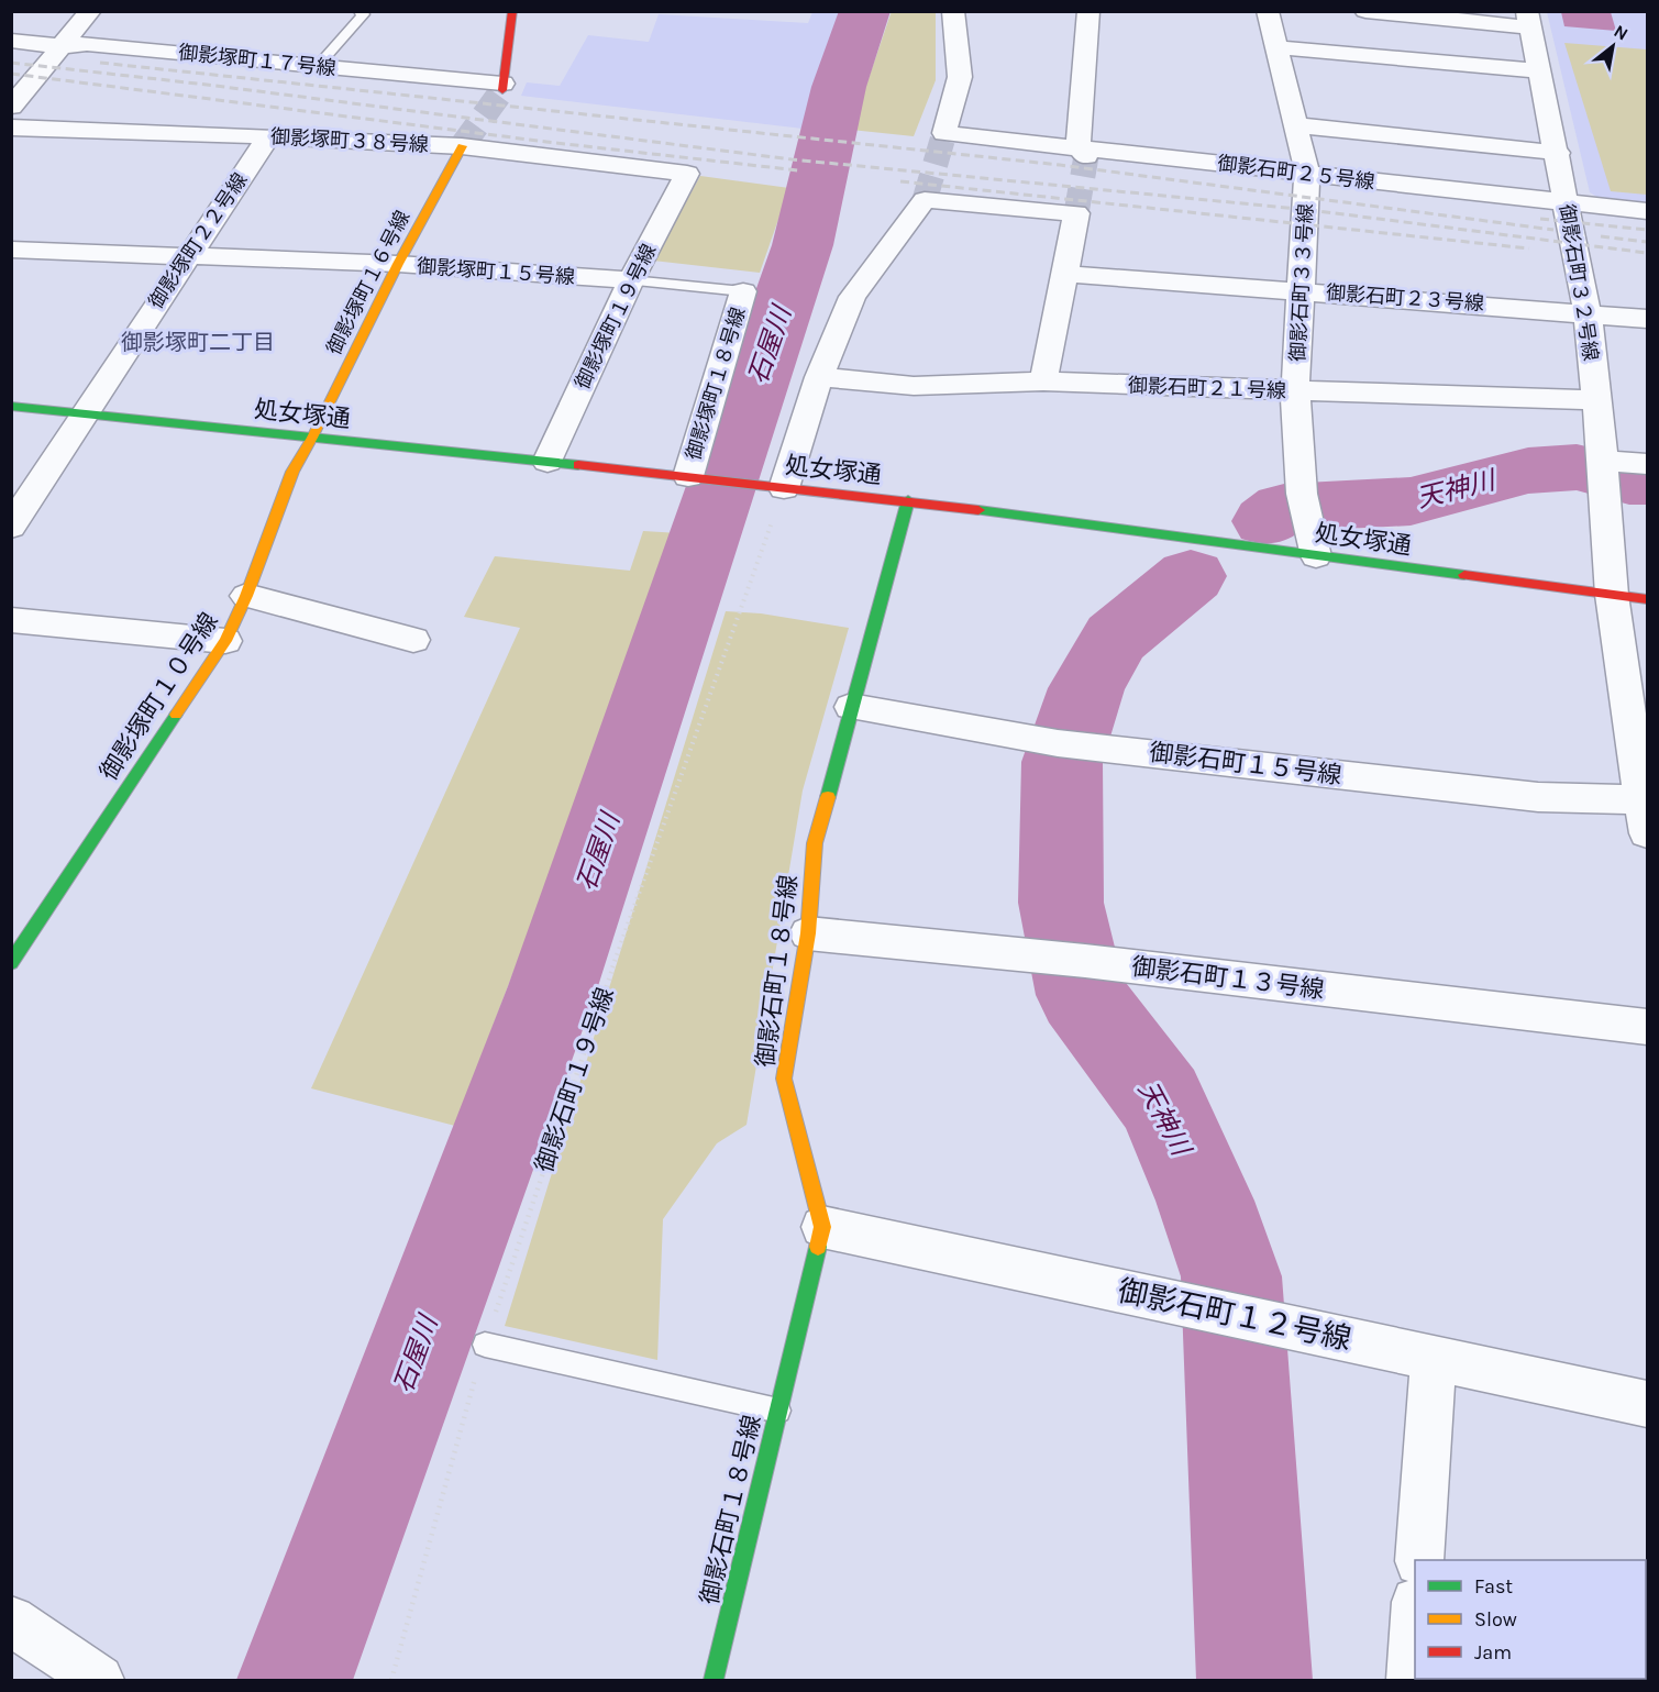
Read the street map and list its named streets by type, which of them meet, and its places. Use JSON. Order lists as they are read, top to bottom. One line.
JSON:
{"streets":{"street":["御影塚町１７号線","御影塚町３８号線","御影石町２５号線","御影塚町２２号線","御影塚町１５号線","御影塚町１６号線","御影石町３３号線","御影石町３２号線","御影石町２３号線","御影塚町１９号線","御影塚町１８号線","御影石町２１号線","処女塚通","御影塚町１０号線","御影石町１５号線","御影石町１８号線","御影石町１３号線","御影石町１２号線"],"path":["御影石町１９号線"]},"crossings":[["御影塚町３８号線","御影塚町２２号線"],["御影塚町３８号線","御影塚町１６号線"],["御影塚町３８号線","御影塚町１９号線"],["御影石町２５号線","御影石町３３号線"],["御影石町２５号線","御影石町３２号線"],["御影塚町２２号線","御影塚町１５号線"],["御影塚町２２号線","処女塚通"],["御影塚町１５号線","御影塚町１６号線"],["御影塚町１５号線","御影塚町１９号線"],["御影塚町１５号線","御影塚町１８号線"],["御影塚町１６号線","処女塚通"],["御影塚町１６号線","御影塚町１０号線"],["御影石町３３号線","御影石町２３号線"],["御影石町３３号線","御影石町２１号線"],["御影石町３３号線","処女塚通"],["御影石町３２号線","御影石町２３号線"],["御影石町３２号線","御影石町２１号線"],["御影石町３２号線","処女塚通"],["御影石町３２号線","御影石町１５号線"],["御影塚町１９号線","処女塚通"],["御影塚町１８号線","処女塚通"],["処女塚通","御影塚町１０号線"],["処女塚通","御影石町１８号線"],["処女塚通","御影石町１９号線"],["御影石町１５号線","御影石町１８号線"],["御影石町１８号線","御影石町１３号線"],["御影石町１８号線","御影石町１２号線"]],"districts":["御影塚町二丁目"],"water":["石屋川","天神川"],"legend":["Fast","Slow","Jam"],"north":"top right"}
